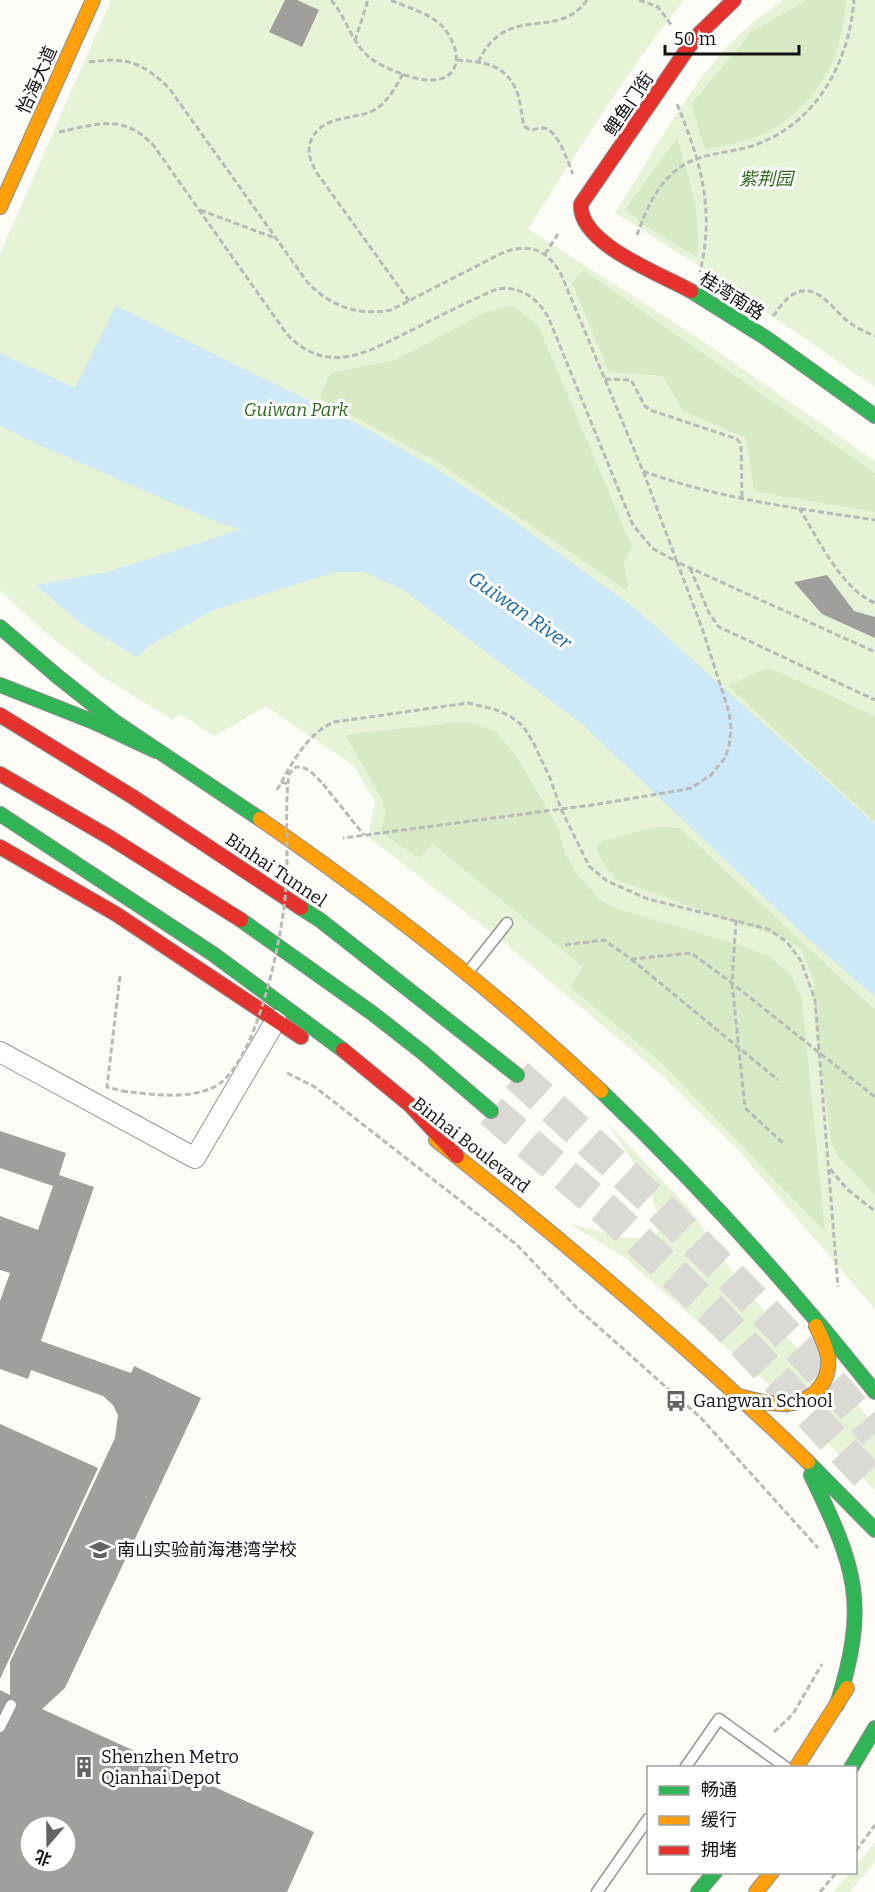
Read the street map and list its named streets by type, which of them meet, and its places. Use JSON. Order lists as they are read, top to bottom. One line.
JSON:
{"streets":{"main road":["怡海大道","鲤鱼门街","桂湾南路","Binhai Tunnel","Binhai Boulevard"]},"crossings":[["鲤鱼门街","桂湾南路"]],"water":["Guiwan River"],"parks":["紫荆园","Guiwan Park"],"places":{"bus stop":["Gangwan School"],"school or university":["南山实验前海港湾学校"],"building":["Shenzhen Metro Qianhai Depot"]},"legend":["畅通","缓行","拥堵"],"scale_bar":"50 m","north":"bottom"}
